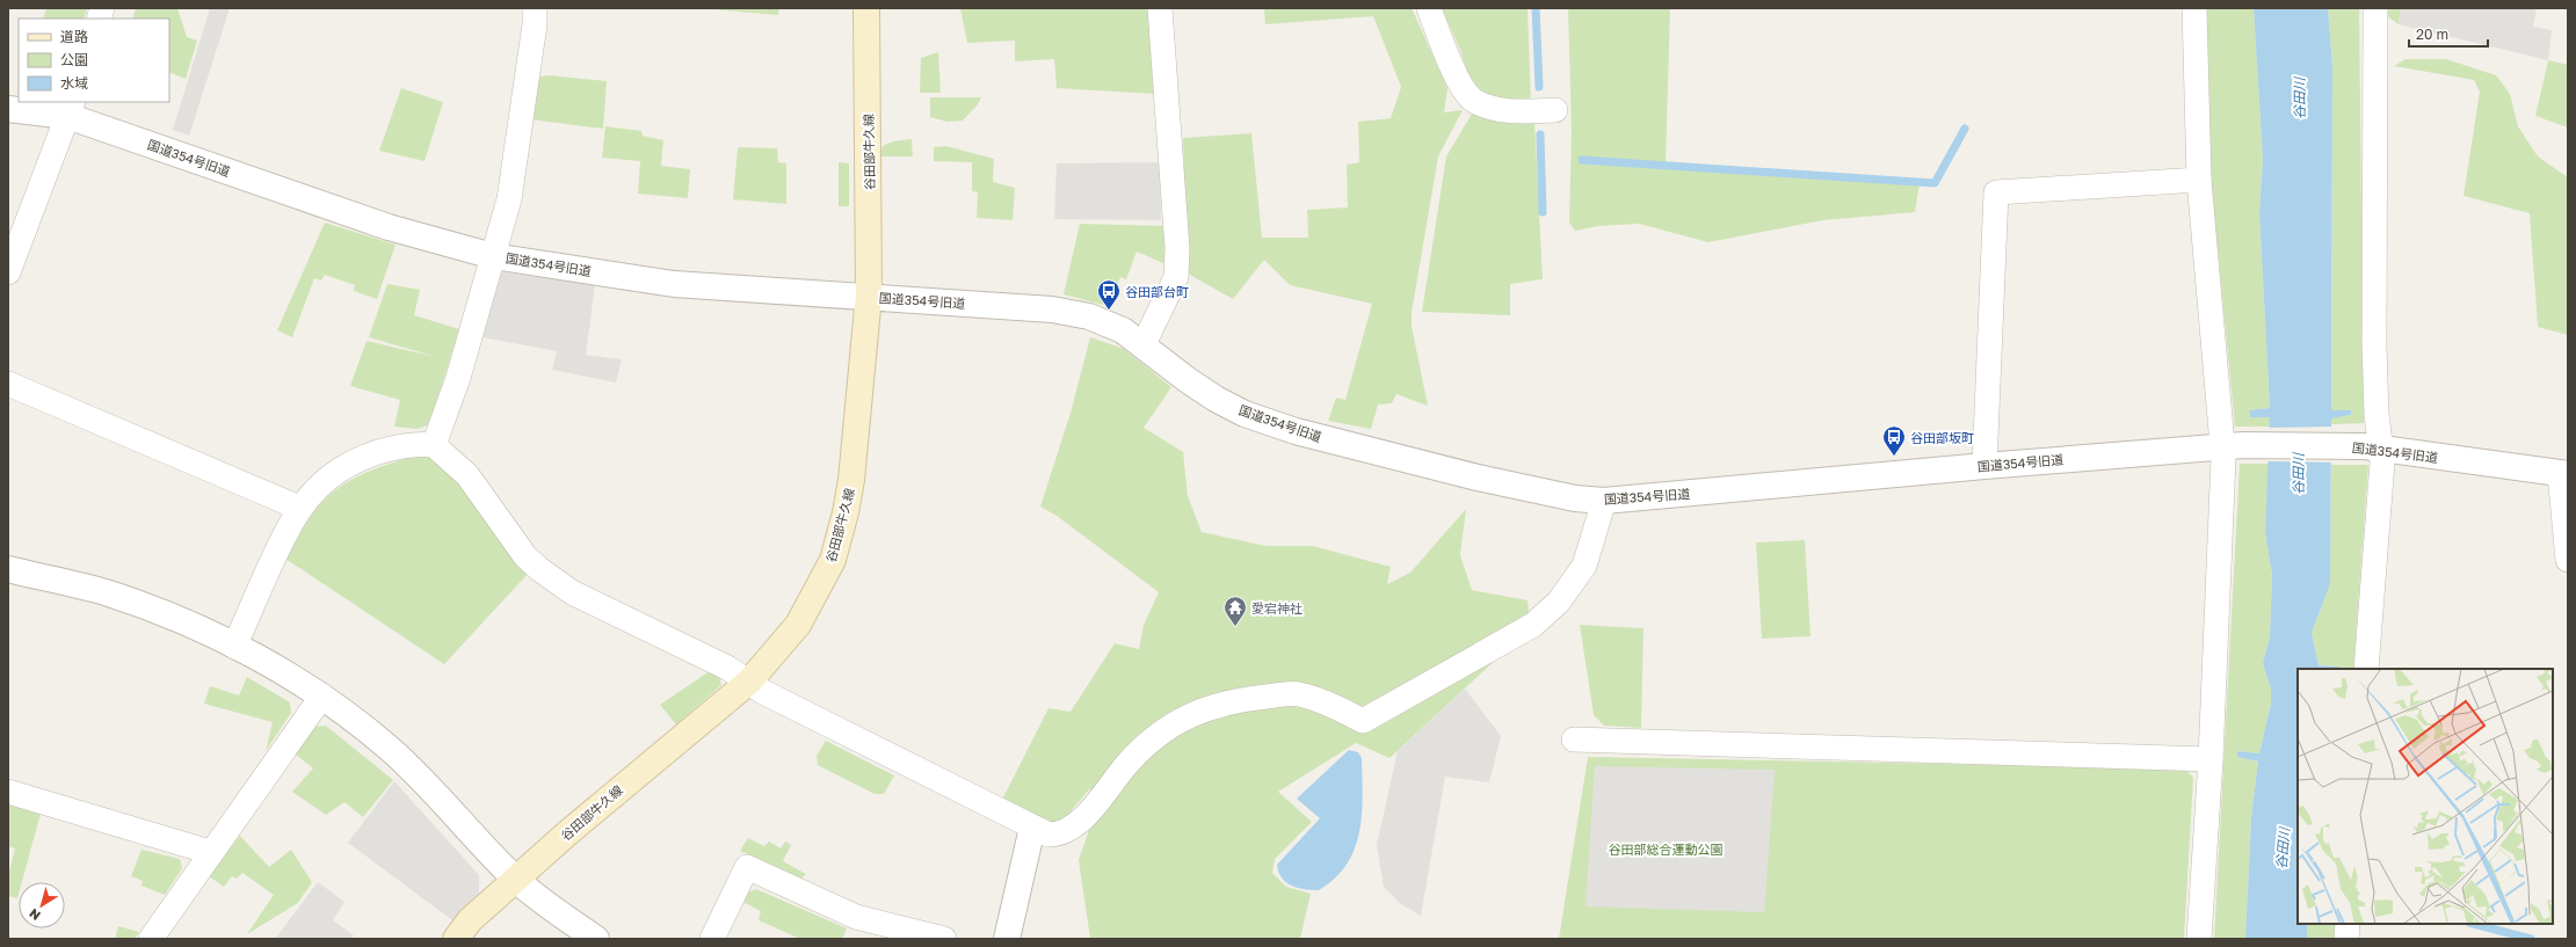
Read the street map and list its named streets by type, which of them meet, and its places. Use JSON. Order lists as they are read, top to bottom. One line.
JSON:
{"streets":{"main road":["谷田部牛久線"],"street":["国道354号旧道"]},"crossings":[["谷田部牛久線","国道354号旧道"]],"water":["谷田川"],"parks":["谷田部総合運動公園"],"places":{"bus stop":["谷田部台町","谷田部坂町"],"temple":["愛宕神社"]},"legend":["道路","公園","水域"],"scale_bar":"20 m","north":"bottom left"}
